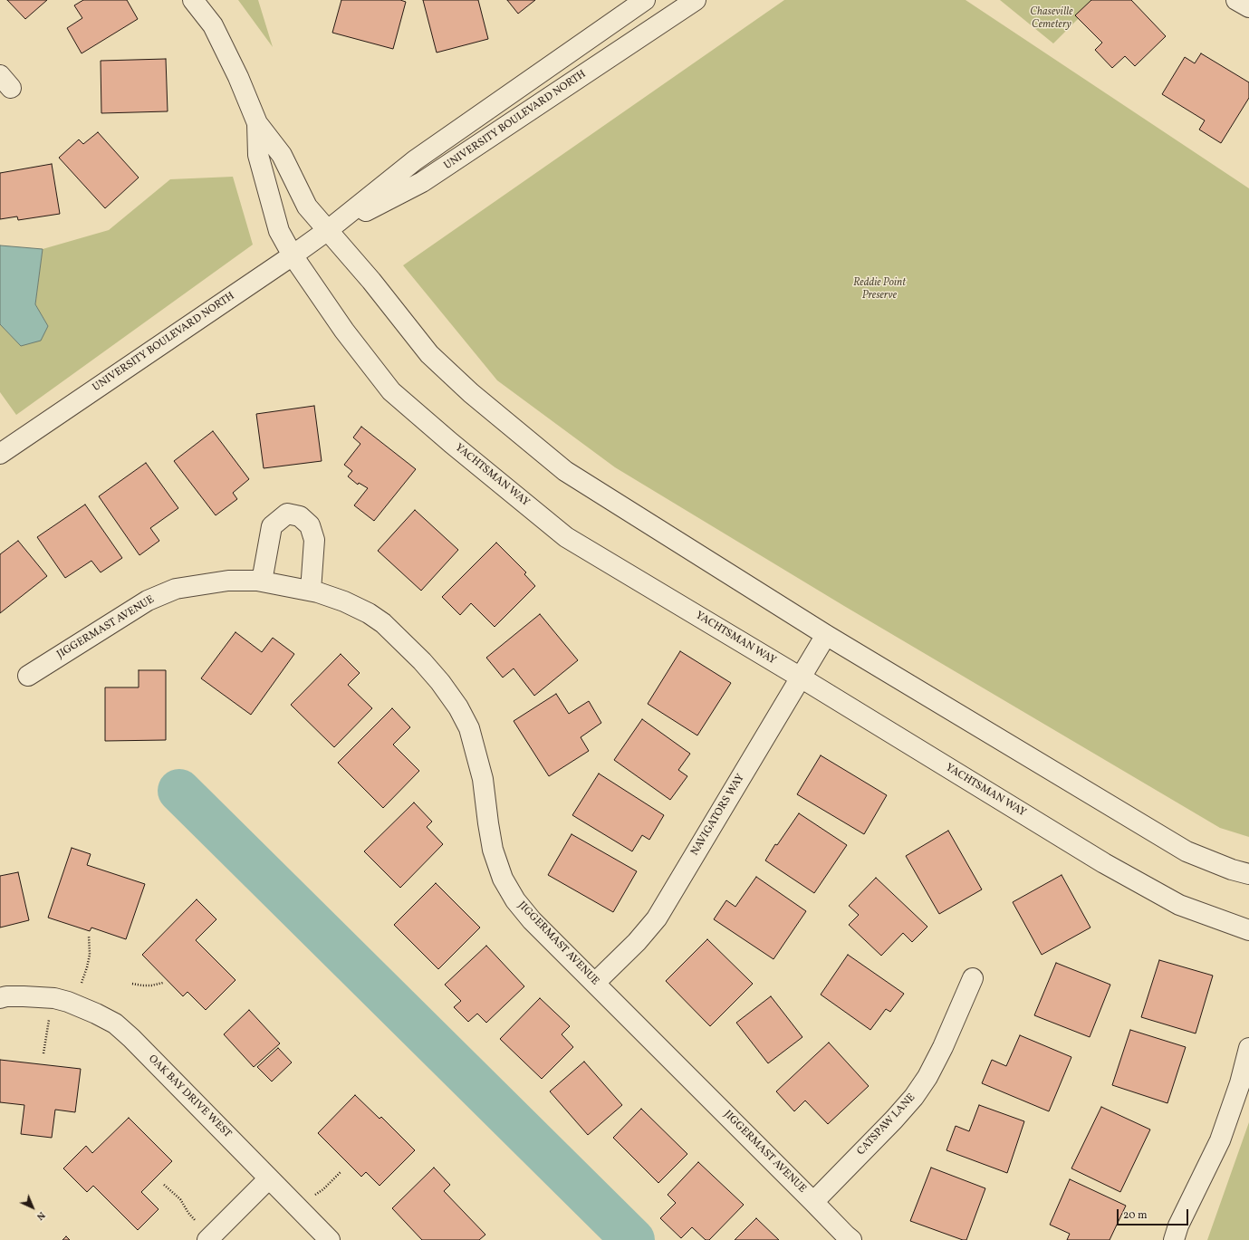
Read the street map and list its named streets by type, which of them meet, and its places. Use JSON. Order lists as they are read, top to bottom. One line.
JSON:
{"streets":{"street":["UNIVERSITY BOULEVARD NORTH","YACHTSMAN WAY","JIGGERMAST AVENUE","NAVIGATORS WAY","OAK BAY DRIVE WEST","CATSPAW LANE"]},"crossings":[["UNIVERSITY BOULEVARD NORTH","YACHTSMAN WAY"],["YACHTSMAN WAY","NAVIGATORS WAY"],["JIGGERMAST AVENUE","NAVIGATORS WAY"],["JIGGERMAST AVENUE","CATSPAW LANE"]],"parks":["Chaseville Cemetery","Reddie Point Preserve"],"scale_bar":"20 m","north":"bottom right"}
